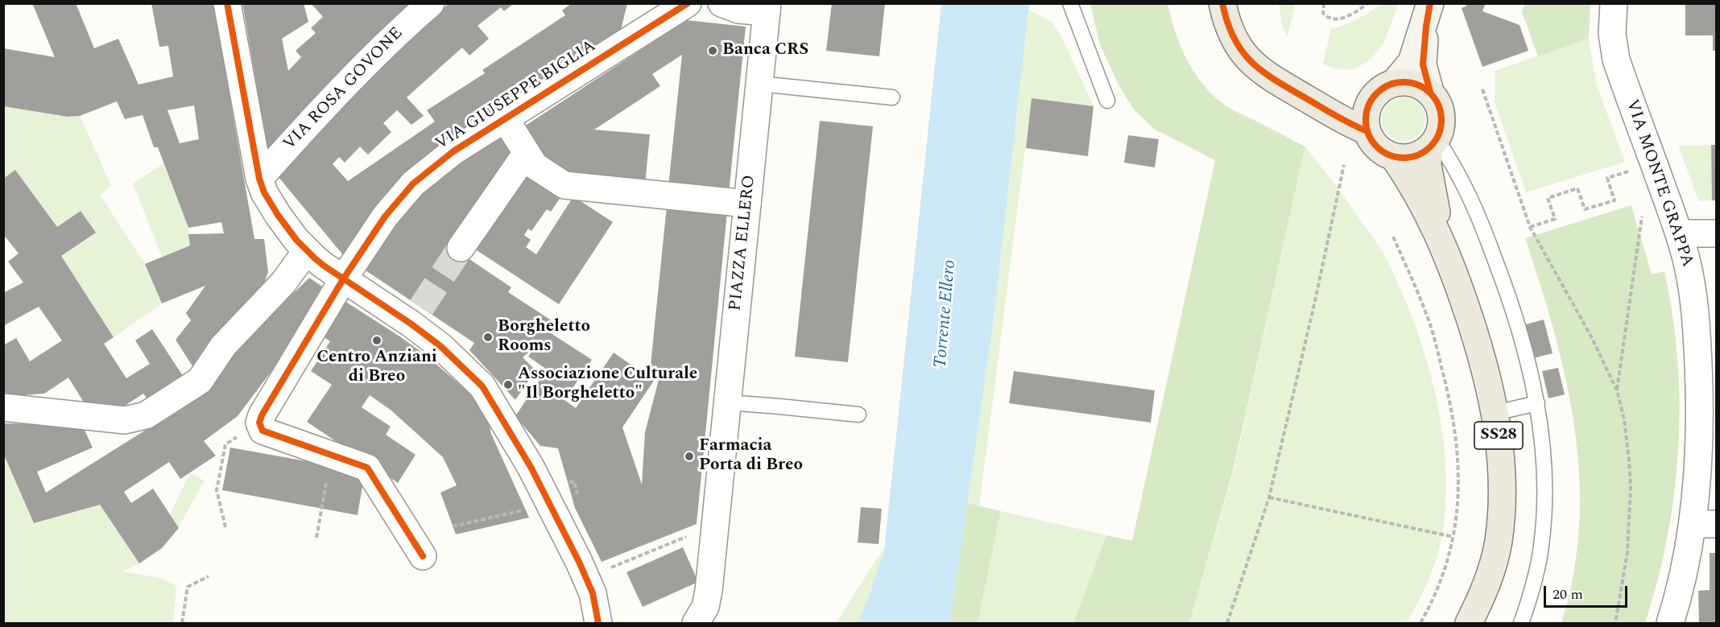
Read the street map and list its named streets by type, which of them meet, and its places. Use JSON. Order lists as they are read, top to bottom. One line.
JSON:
{"streets":{"main road":["SS28"],"street":["VIA ROSA GOVONE","VIA GIUSEPPE BIGLIA","VIA MONTE GRAPPA","PIAZZA ELLERO"]},"water":["Torrente Ellero"],"places":["Banca CRS","Borgheletto Rooms","Centro Anziani di Breo","Associazione Culturale \"Il Borgheletto\"","Farmacia Porta di Breo"],"scale_bar":"20 m"}
